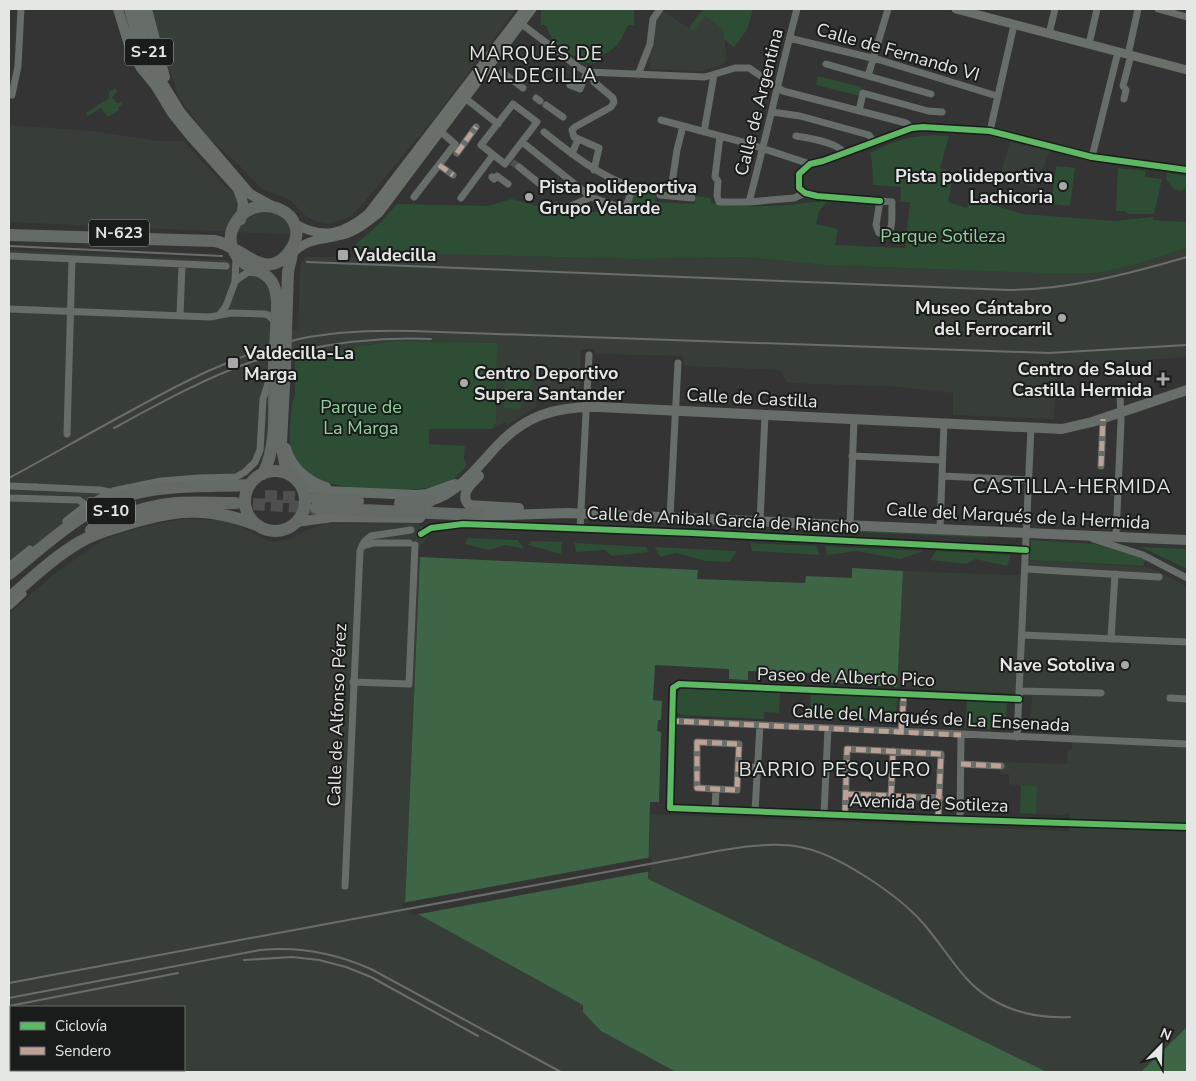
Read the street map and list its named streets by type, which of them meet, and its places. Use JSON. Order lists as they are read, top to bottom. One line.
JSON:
{"streets":{"highway":["S-21","N-623","S-10"],"main road":["Calle de Castilla","Calle del Marqués de la Hermida"],"street":["Calle de Fernando VI","Calle de Argentina","Calle de Anibal García de Riancho","Paseo de Alberto Pico","Calle de Alfonso Pérez","Calle del Marqués de La Ensenada","Avenida de Sotileza"]},"crossings":[["S-21","N-623"],["Calle de Fernando VI","Calle de Argentina"],["Paseo de Alberto Pico","Calle del Marqués de La Ensenada"],["Paseo de Alberto Pico","Avenida de Sotileza"],["Calle del Marqués de La Ensenada","Avenida de Sotileza"]],"districts":["MARQUÉS DE VALDECILLA","CASTILLA-HERMIDA","BARRIO PESQUERO"],"parks":["Parque Sotileza","Parque de La Marga"],"places":{"other":["Pista polideportiva Lachicoria","Pista polideportiva Grupo Velarde","Museo Cántabro del Ferrocarril","Centro Deportivo Supera Santander","Nave Sotoliva"],"transit":["Valdecilla","Valdecilla-La Marga"],"health":["Centro de Salud Castilla Hermida"]},"legend":["Ciclovía","Sendero"],"north":"top right"}
